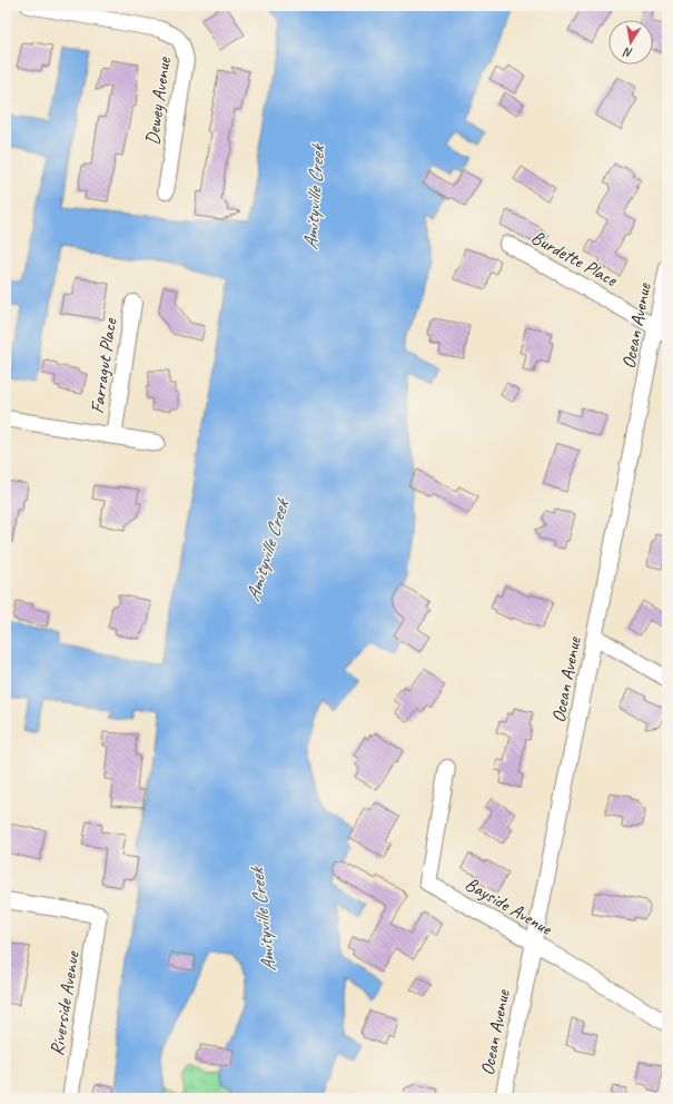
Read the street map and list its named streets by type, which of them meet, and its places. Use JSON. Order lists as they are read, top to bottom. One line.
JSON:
{"streets":{"street":["Dewey Avenue","Burdette Place","Ocean Avenue","Farragut Place","Bayside Avenue","Riverside Avenue"]},"crossings":[["Burdette Place","Ocean Avenue"],["Ocean Avenue","Bayside Avenue"]],"water":["Amityville Creek"],"north":"bottom"}
